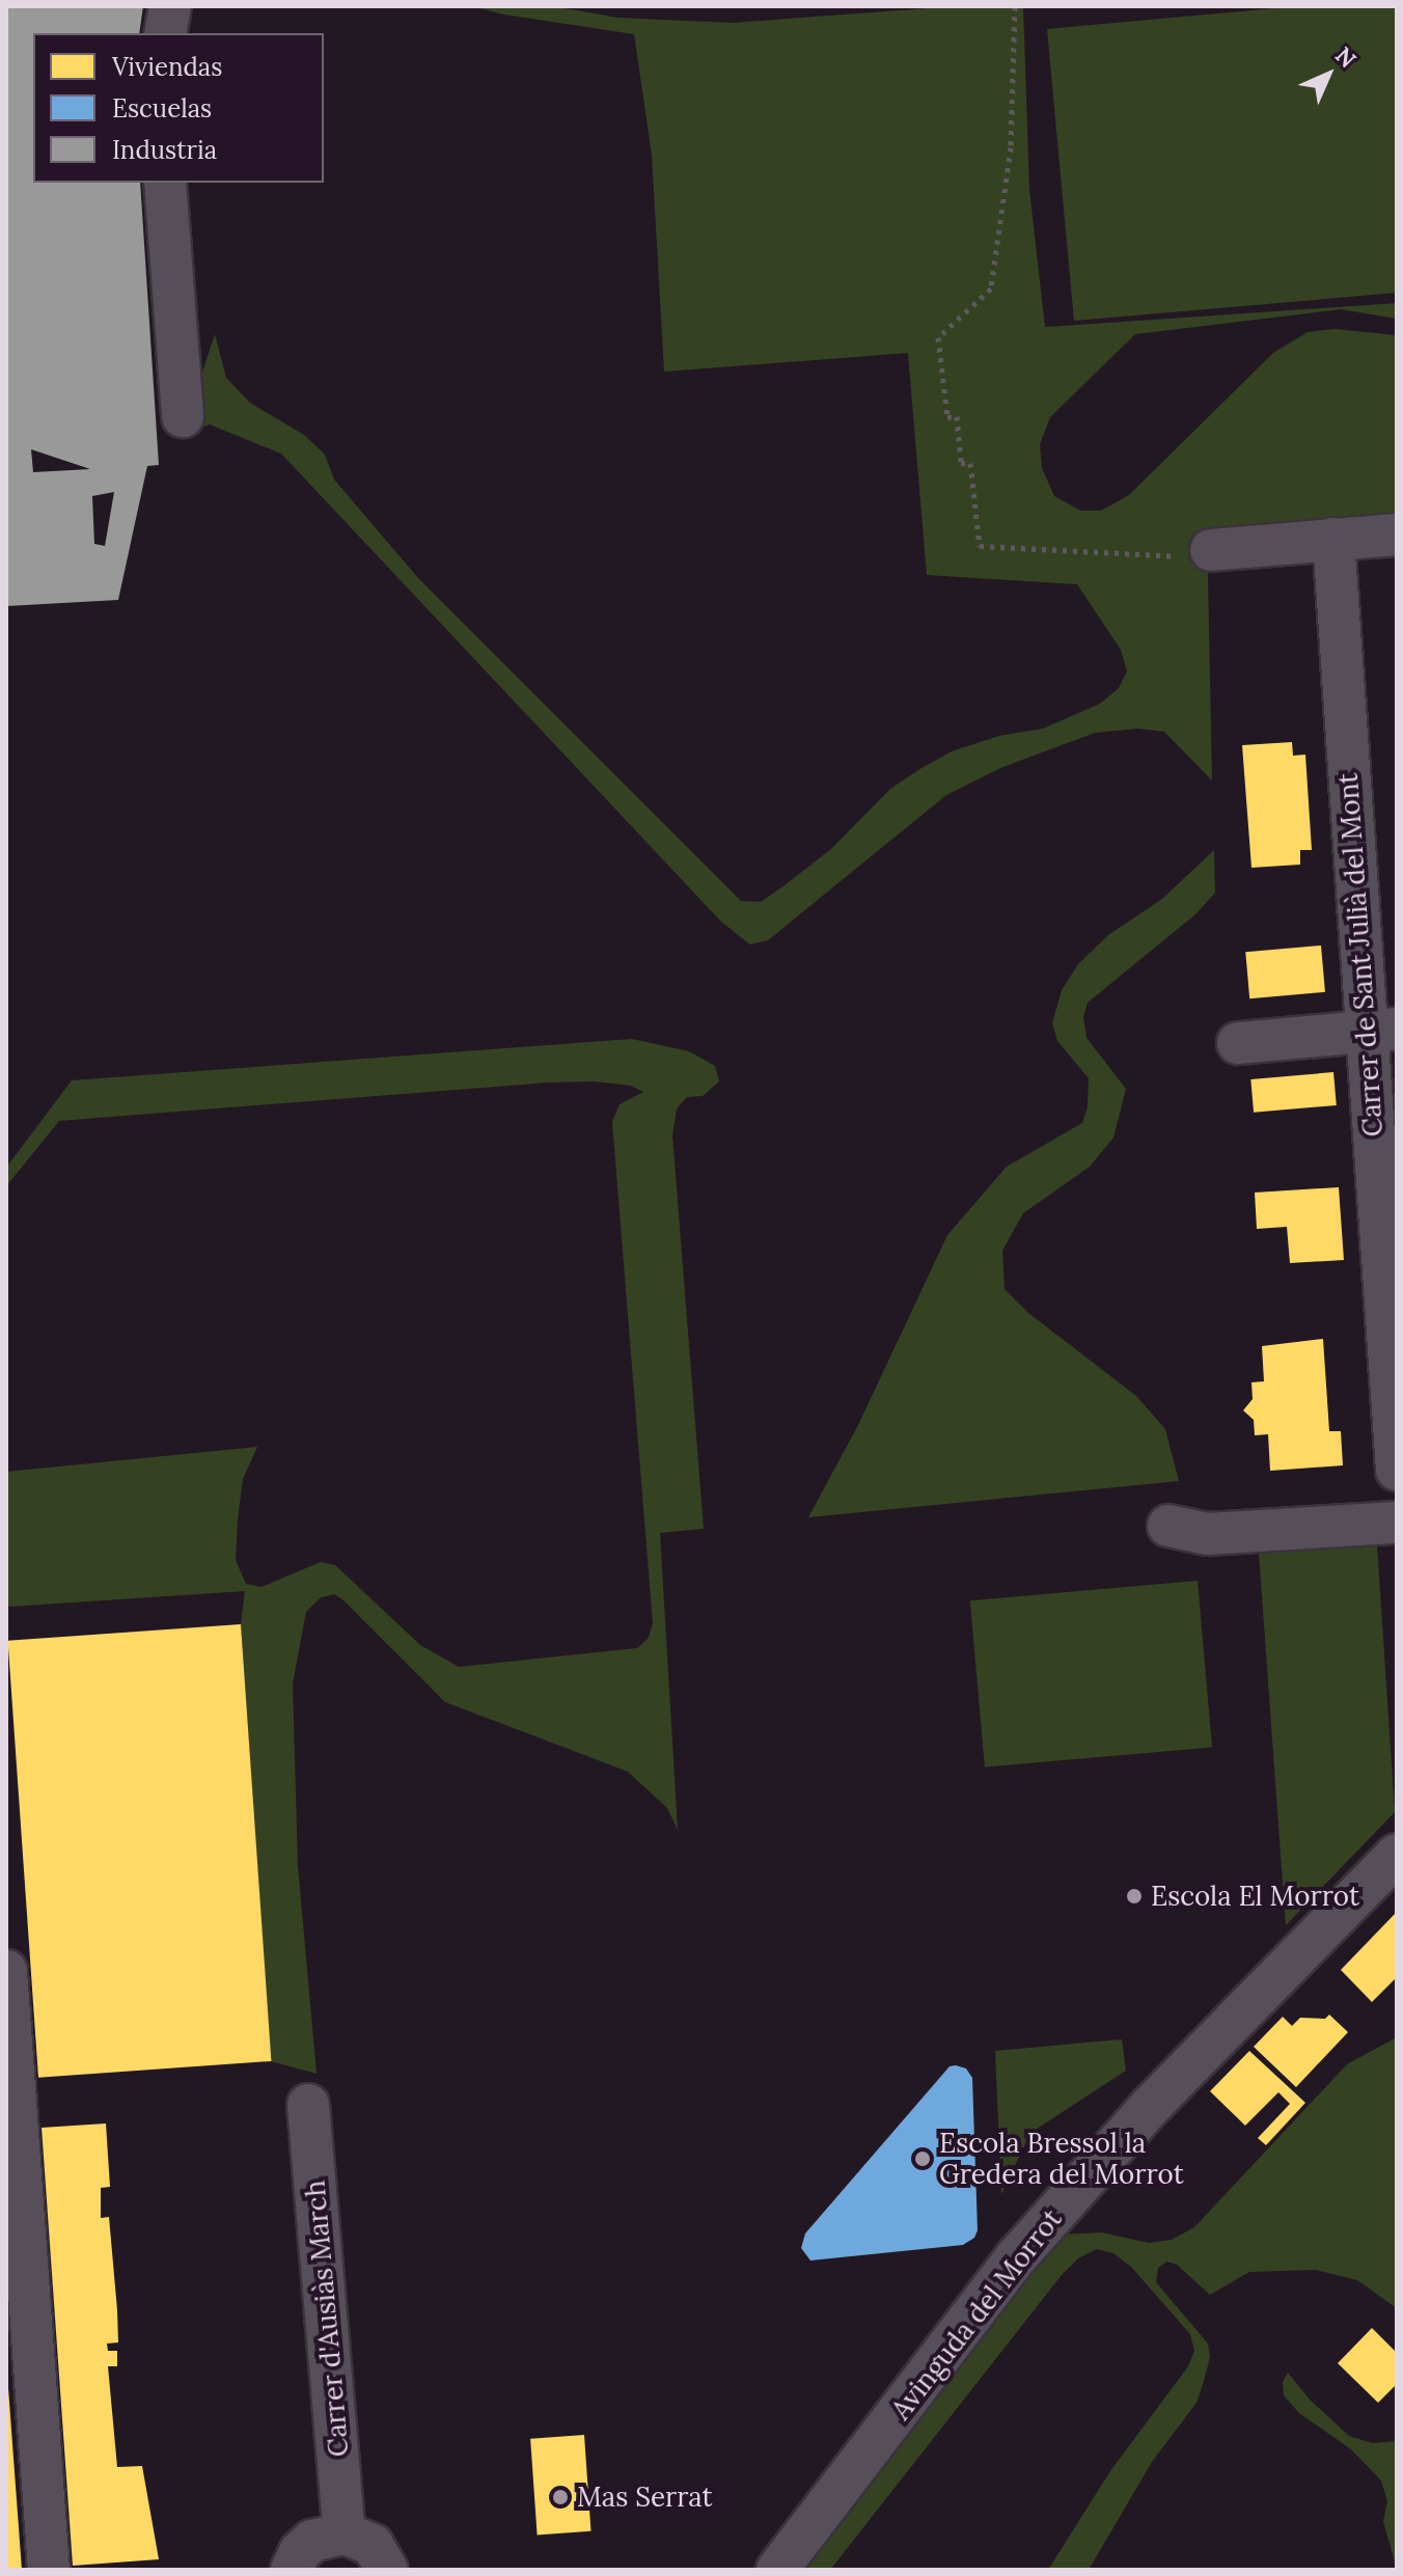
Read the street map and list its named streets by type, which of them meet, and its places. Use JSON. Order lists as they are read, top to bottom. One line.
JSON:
{"streets":{"street":["Carrer de Sant Julià del Mont","Avinguda del Morrot","Carrer d'Ausiàs March"]},"places":["Escola El Morrot","Escola Bressol la Gredera del Morrot","Mas Serrat"],"legend":["Viviendas","Escuelas","Industria"],"north":"top right"}
